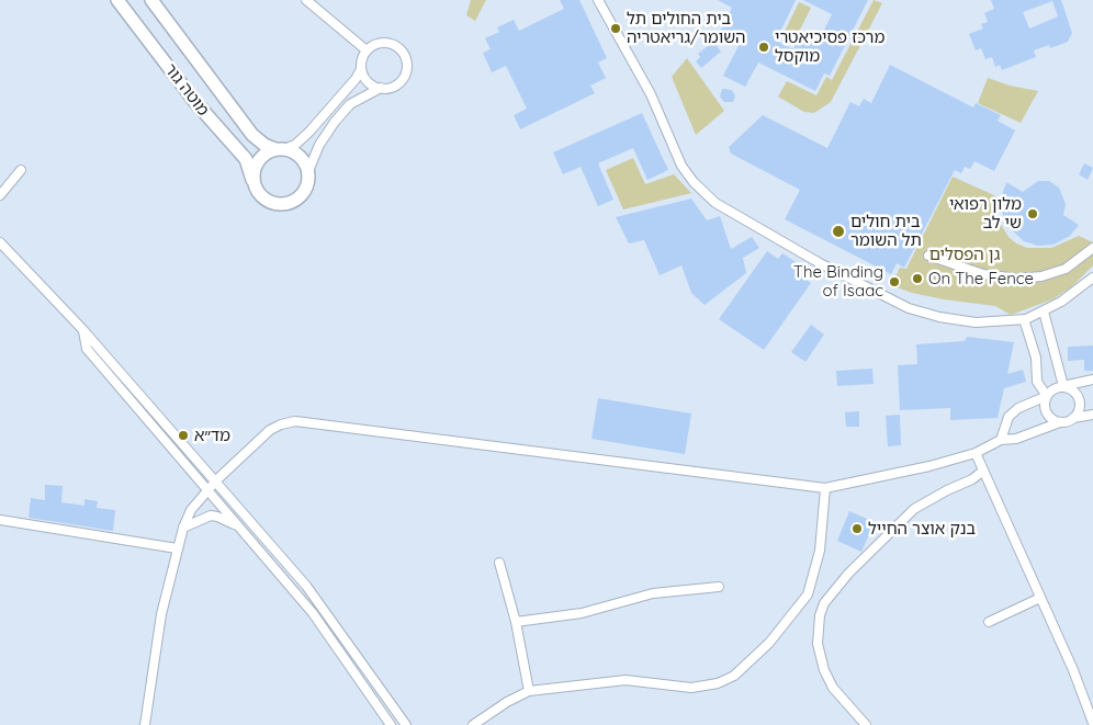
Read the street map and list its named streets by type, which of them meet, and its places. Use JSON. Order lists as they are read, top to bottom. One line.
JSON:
{"streets":{"street":["מוטה גור"]},"parks":["גן הפסלים"],"places":["בית החולים תל השומר/גריאטריה","מרכז פסיכיאטרי מוקסל","מלון רפואי שי לב","בית חולים תל השומר","On The Fence","The Binding of Isaac","מד״א","בנק אוצר החייל"]}
